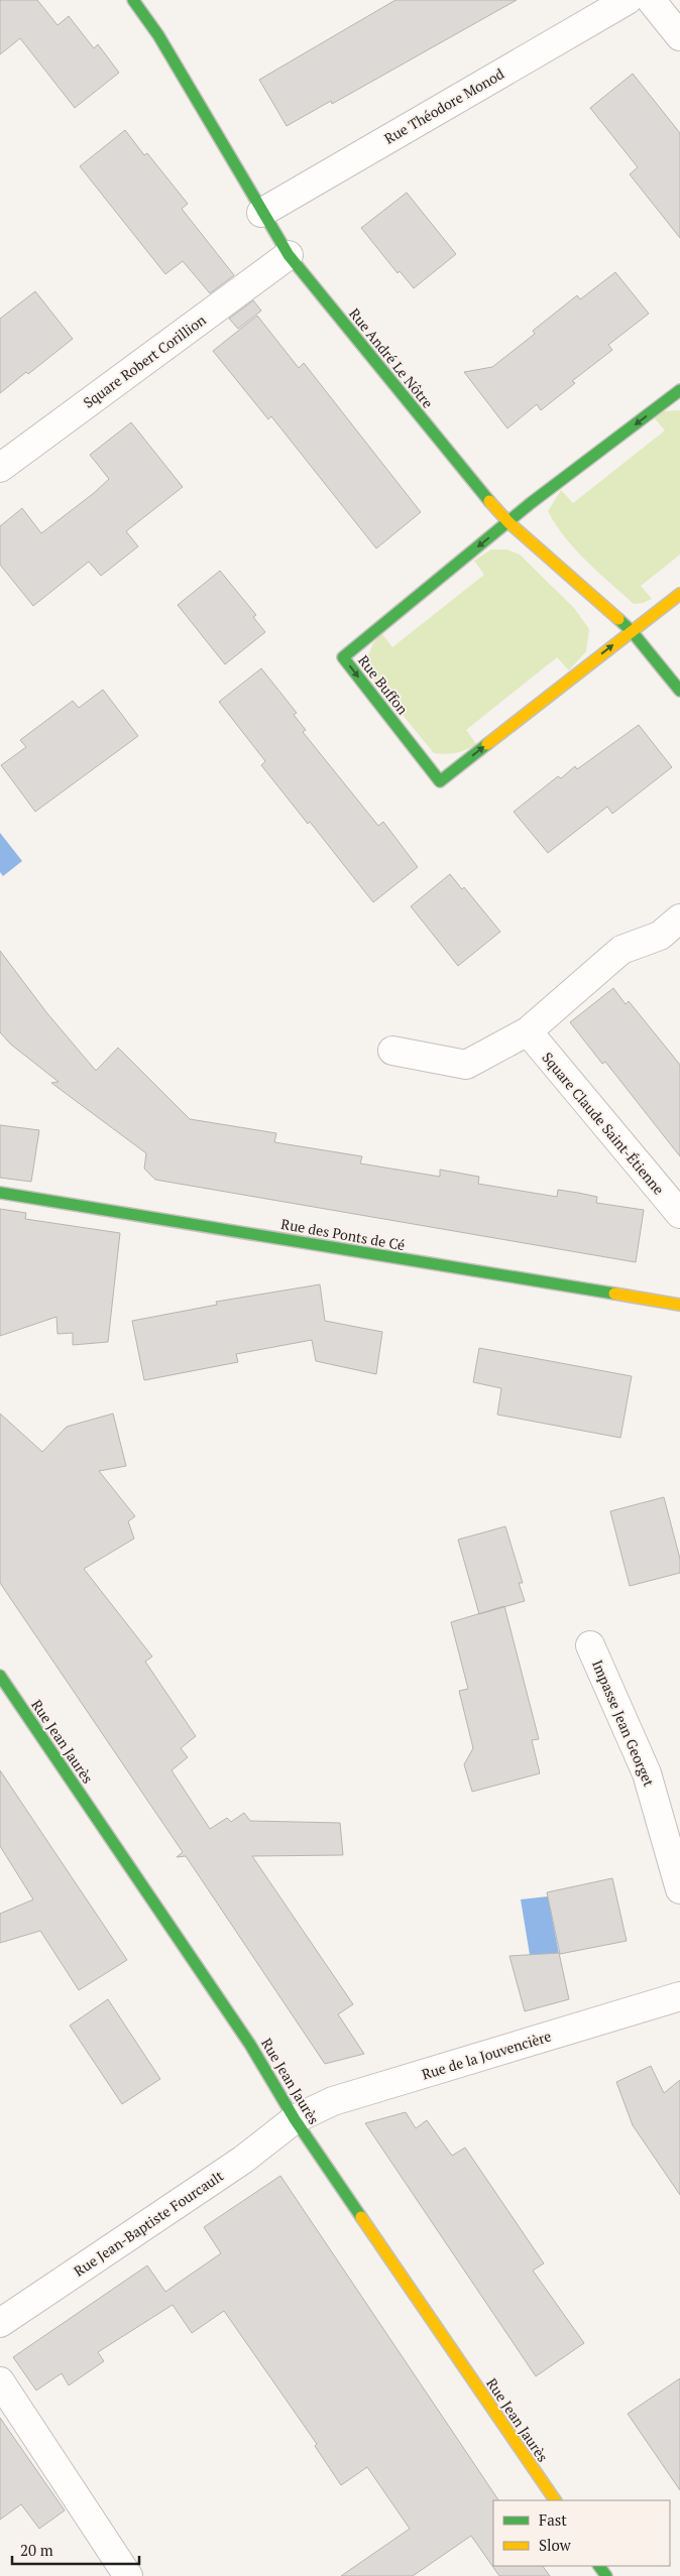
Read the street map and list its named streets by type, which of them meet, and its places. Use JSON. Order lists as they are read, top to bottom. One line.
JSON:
{"streets":{"street":["Rue Théodore Monod","Rue André Le Nôtre","Square Robert Corillion","Rue Buffon","Square Claude Saint-Étienne","Rue des Ponts de Cé","Impasse Jean Georget","Rue Jean Jaurès","Rue de la Jouvencière","Rue Jean-Baptiste Fourcault"]},"crossings":[["Rue Théodore Monod","Rue André Le Nôtre"],["Rue André Le Nôtre","Square Robert Corillion"],["Rue André Le Nôtre","Rue Buffon"],["Rue Jean Jaurès","Rue de la Jouvencière"],["Rue Jean Jaurès","Rue Jean-Baptiste Fourcault"],["Rue de la Jouvencière","Rue Jean-Baptiste Fourcault"]],"legend":["Fast","Slow"],"scale_bar":"20 m"}
